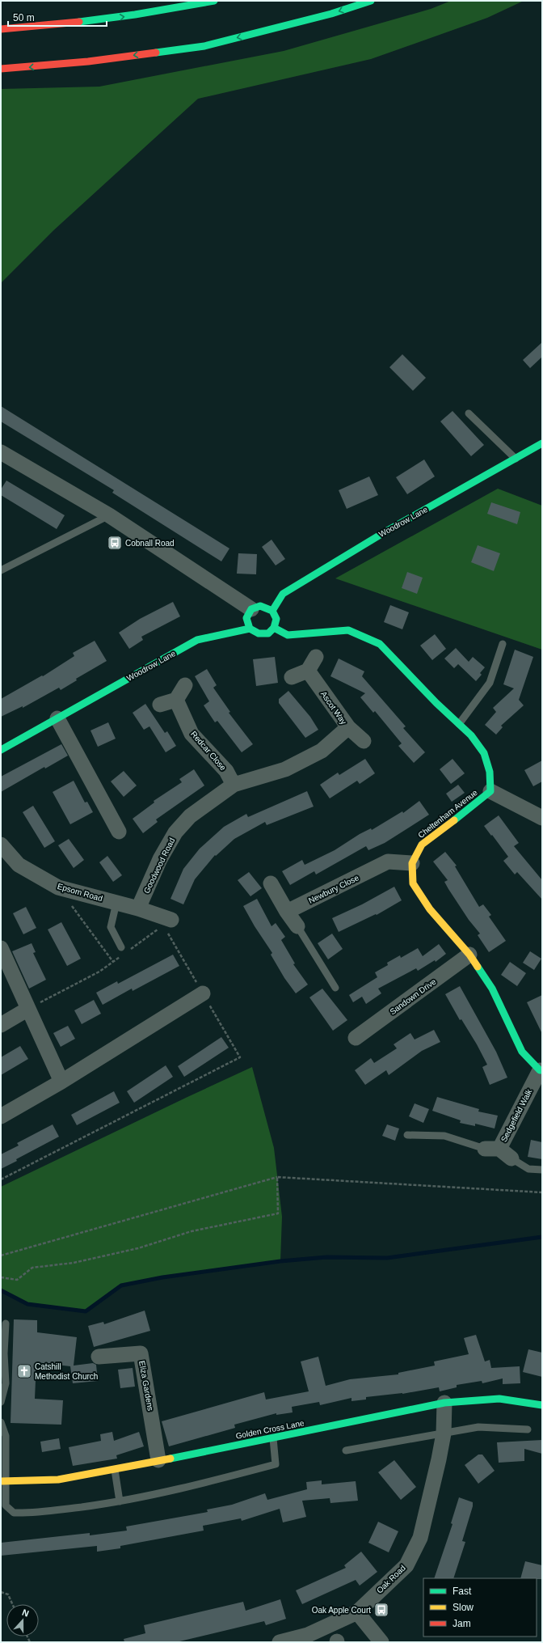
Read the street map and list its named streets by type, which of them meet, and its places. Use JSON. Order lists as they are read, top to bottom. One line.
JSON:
{"streets":{"main road":["Woodrow Lane","Cheltenham Avenue","Golden Cross Lane"],"street":["Ascot Way","Redcar Close","Goodwood Road","Newbury Close","Epsom Road","Sandown Drive","Sedgefield Walk","Eliza Gardens","Oak Road"]},"crossings":[["Ascot Way","Goodwood Road"],["Redcar Close","Goodwood Road"],["Cheltenham Avenue","Newbury Close"],["Cheltenham Avenue","Sandown Drive"],["Cheltenham Avenue","Sedgefield Walk"],["Goodwood Road","Epsom Road"],["Eliza Gardens","Golden Cross Lane"],["Golden Cross Lane","Oak Road"]],"places":{"bus stop":["Cobnall Road","Oak Apple Court"],"church":["Catshill Methodist Church"]},"legend":["Fast","Slow","Jam"],"scale_bar":"50 m","north":"top"}
